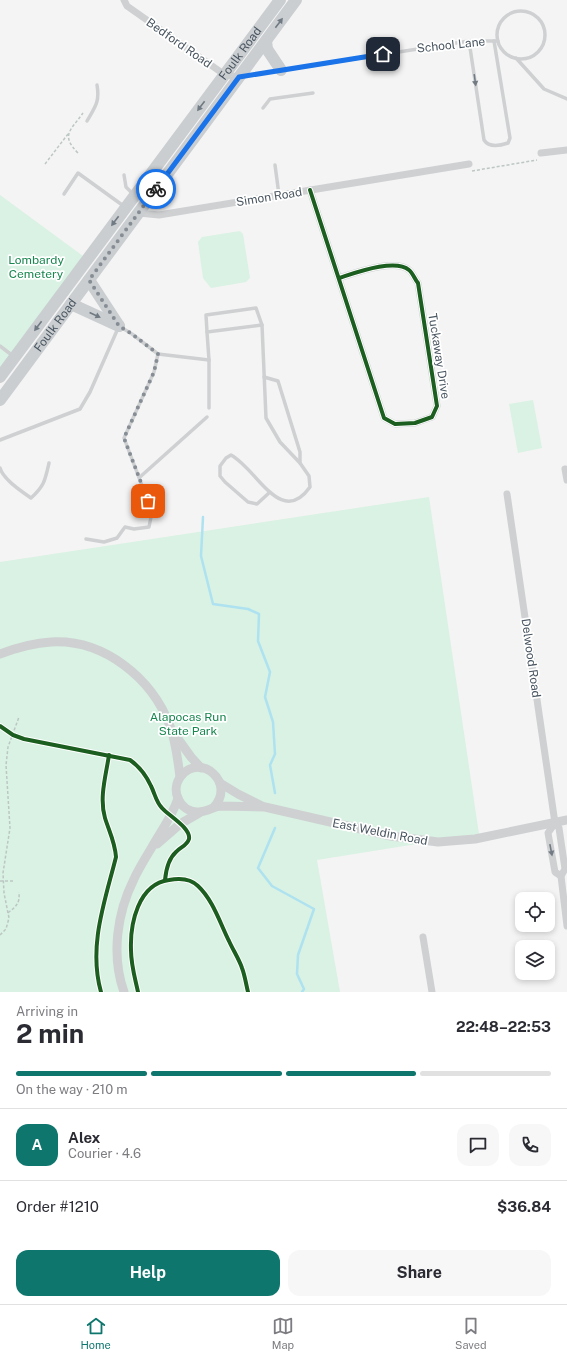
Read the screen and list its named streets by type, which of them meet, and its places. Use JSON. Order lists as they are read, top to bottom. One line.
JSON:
{"streets":{"main road":["Foulk Road"],"street":["Bedford Road","Simon Road","Tuckaway Drive","Delwood Road","East Weldin Road"],"lane":["School Lane"]},"crossings":[["Bedford Road","School Lane"],["Bedford Road","Foulk Road"],["School Lane","Foulk Road"],["Foulk Road","Simon Road"],["Simon Road","Tuckaway Drive"],["Delwood Road","East Weldin Road"]],"parks":["Lombardy Cemetery","Alapocas Run State Park"],"page":{"heading":["2 min","Arriving in","22:48–22:53"],"panel":["Alex","Courier · 4.6","Order #1210","$36.84"],"bar":"On the way · 210 m","round":"A","buttons":["Help","Share"],"tabs":["Home","Map","Saved"]}}
